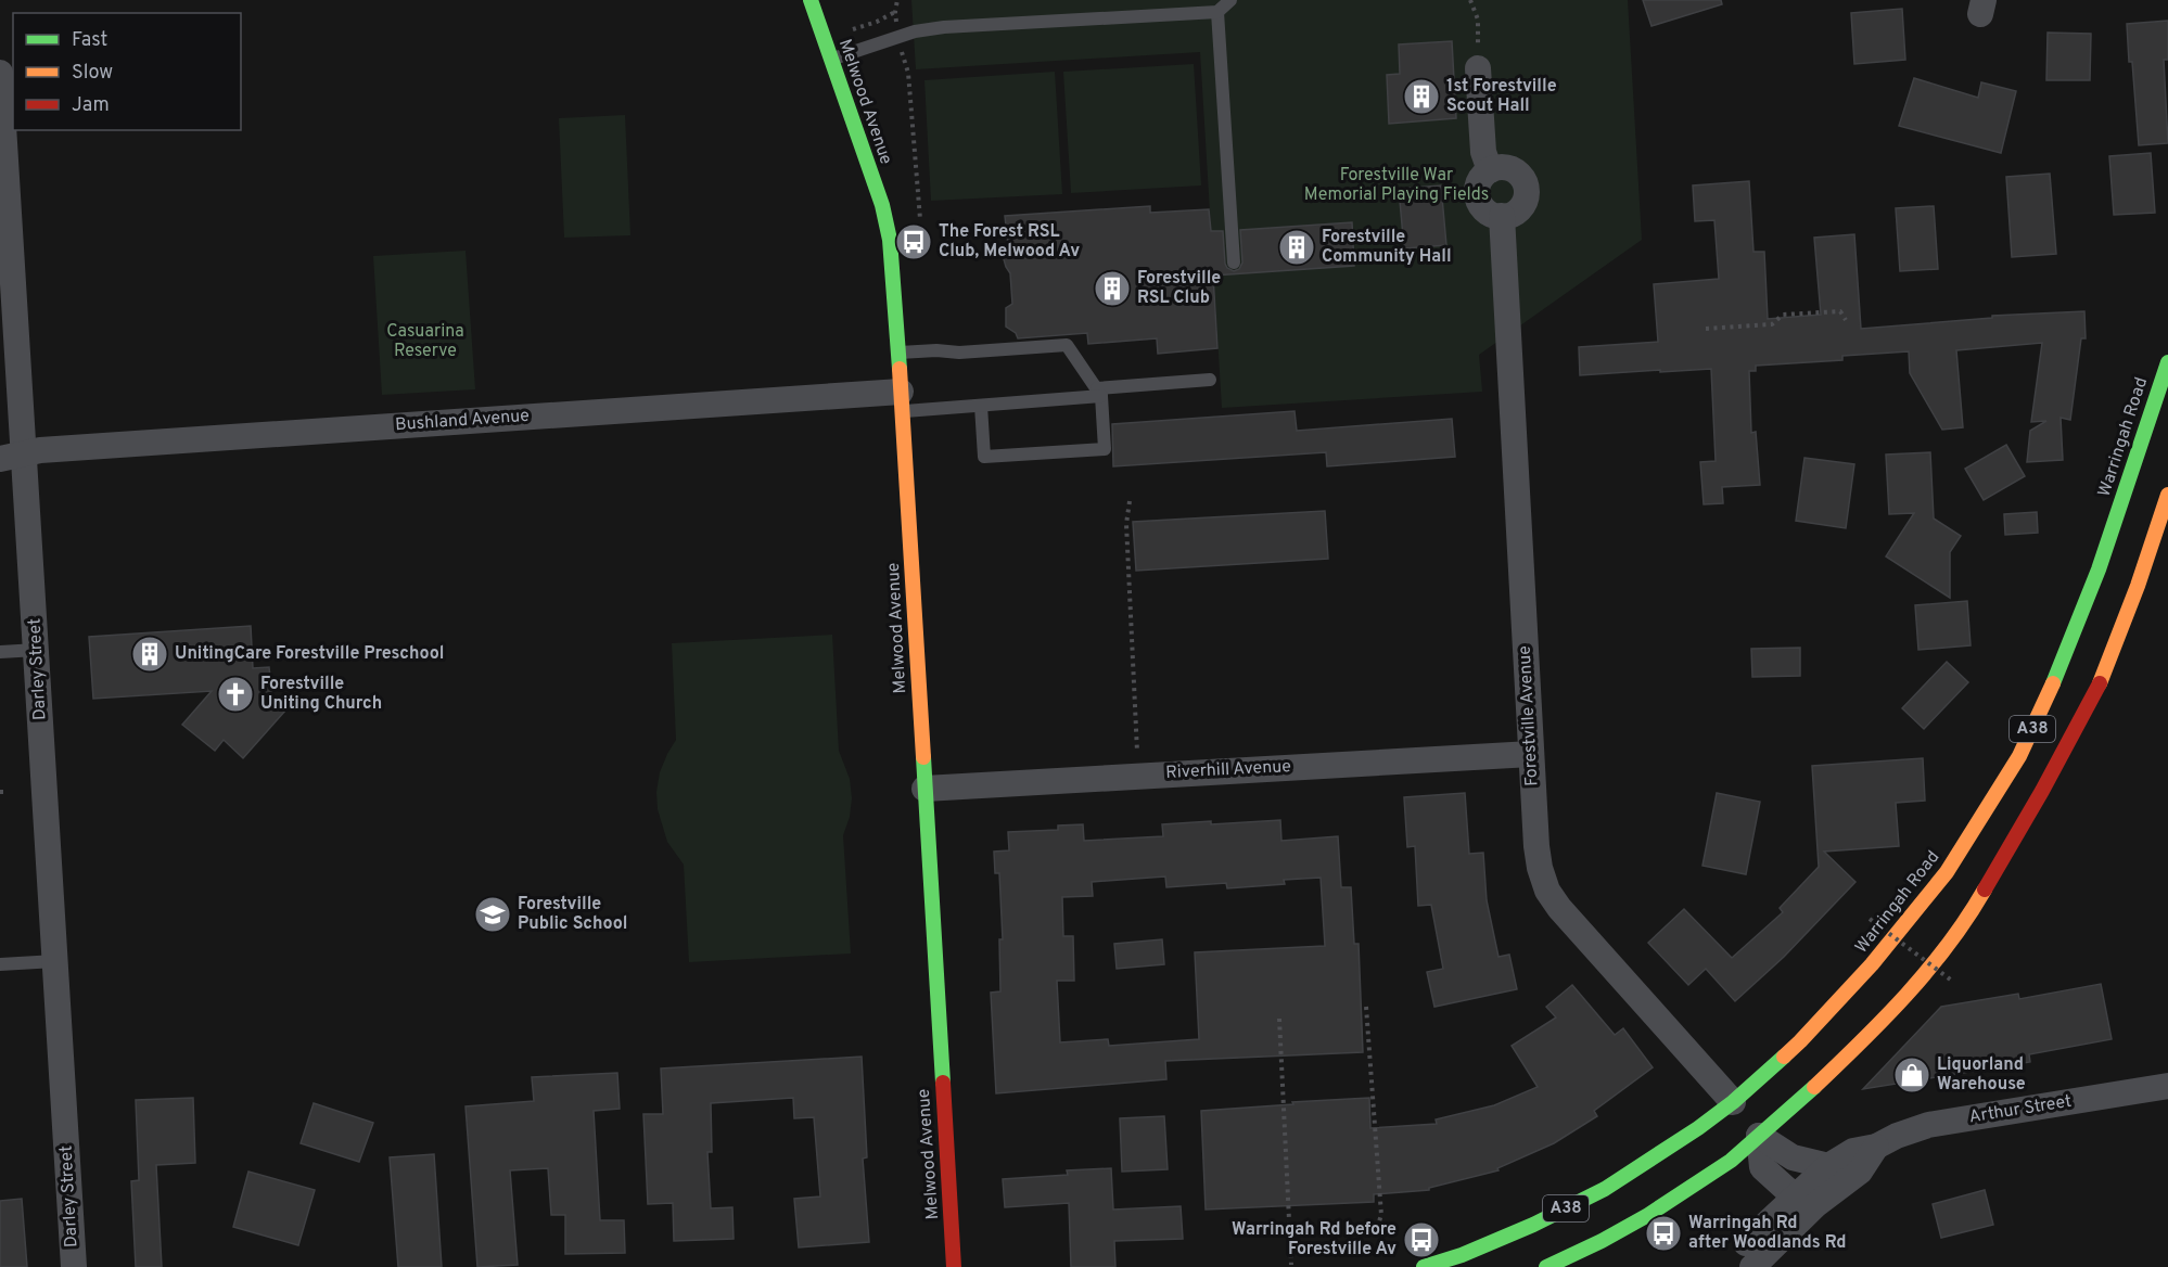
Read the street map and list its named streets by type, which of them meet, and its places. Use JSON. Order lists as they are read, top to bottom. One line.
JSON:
{"streets":{"main road":["Melwood Avenue","Warringah Road","A38"],"street":["Bushland Avenue","Darley Street","Forestville Avenue","Riverhill Avenue","Arthur Street"]},"crossings":[["Melwood Avenue","Bushland Avenue"],["Melwood Avenue","Riverhill Avenue"],["Bushland Avenue","Darley Street"],["Warringah Road","Forestville Avenue"],["Forestville Avenue","Riverhill Avenue"]],"parks":["Forestville War Memorial Playing Fields","Casuarina Reserve"],"places":{"building":["1st Forestville Scout Hall","Forestville Community Hall","Forestville RSL Club","UnitingCare Forestville Preschool"],"bus stop":["The Forest RSL Club, Melwood Av","Warringah Rd after Woodlands Rd","Warringah Rd before Forestville Av"],"church":["Forestville Uniting Church"],"school or university":["Forestville Public School"],"shop":["Liquorland Warehouse"]},"legend":["Fast","Slow","Jam"]}
